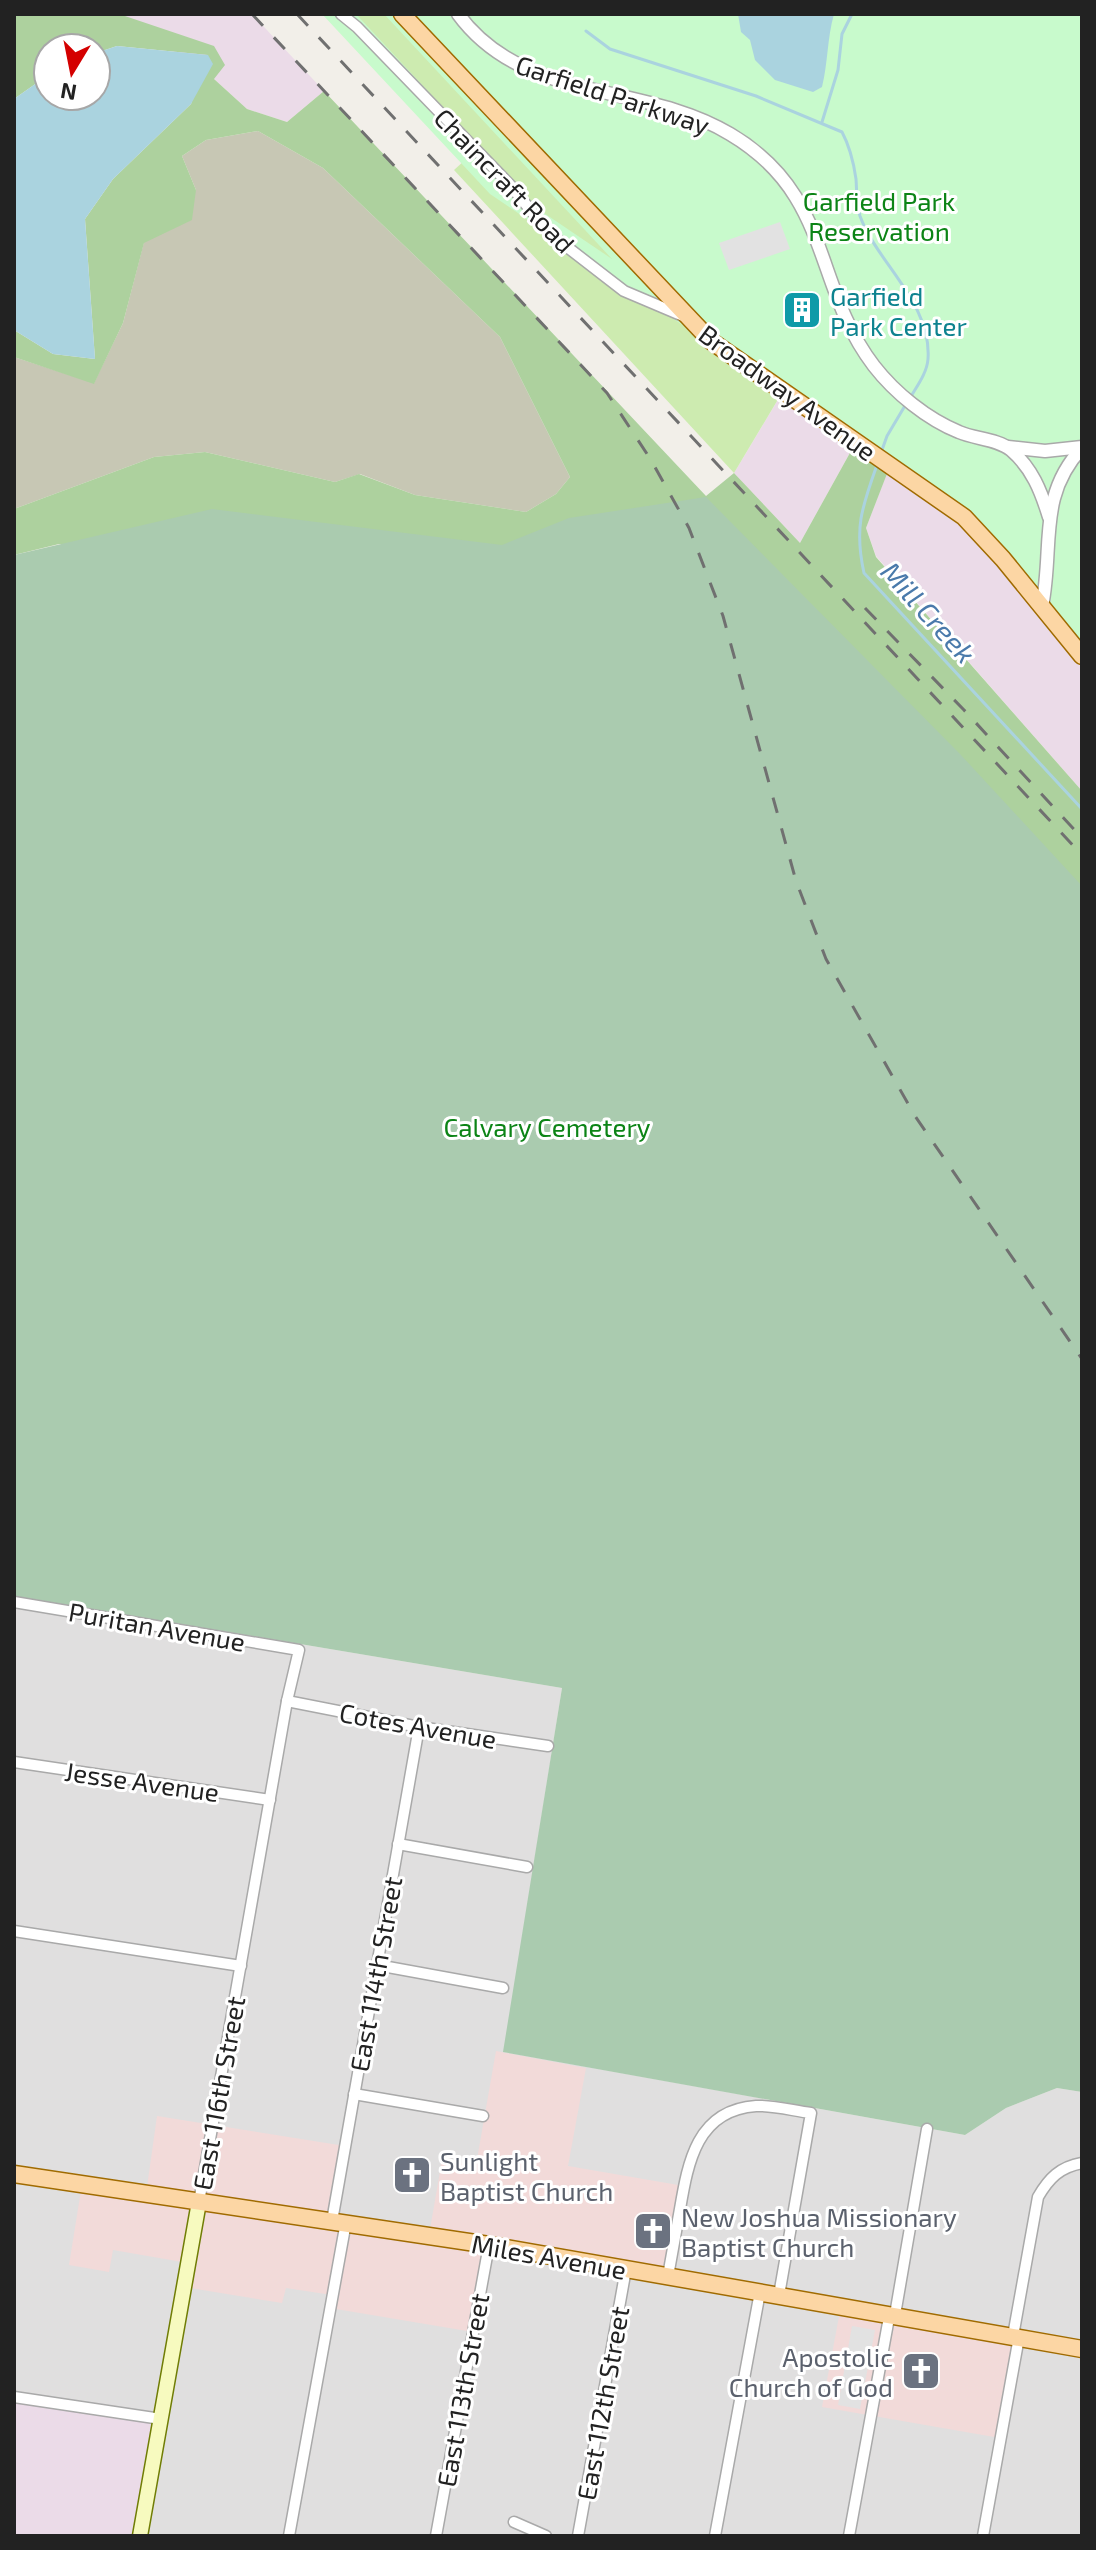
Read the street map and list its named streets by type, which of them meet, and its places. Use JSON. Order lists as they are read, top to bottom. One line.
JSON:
{"streets":{"main road":["Broadway Avenue","East 116th Street","Miles Avenue"],"street":["Garfield Parkway","Chaincraft Road","Puritan Avenue","Cotes Avenue","Jesse Avenue","East 114th Street","East 113th Street","East 112th Street"]},"crossings":[["Garfield Parkway","Broadway Avenue"],["Chaincraft Road","Broadway Avenue"],["Puritan Avenue","East 116th Street"],["Cotes Avenue","East 114th Street"],["Cotes Avenue","East 116th Street"],["Jesse Avenue","East 116th Street"],["East 114th Street","Miles Avenue"],["East 116th Street","Miles Avenue"],["Miles Avenue","East 113th Street"],["Miles Avenue","East 112th Street"]],"water":["Mill Creek"],"parks":["Garfield Park Reservation","Calvary Cemetery"],"places":{"building":["Garfield Park Center"],"church":["Sunlight Baptist Church","New Joshua Missionary Baptist Church","Apostolic Church of God"]},"north":"bottom"}
